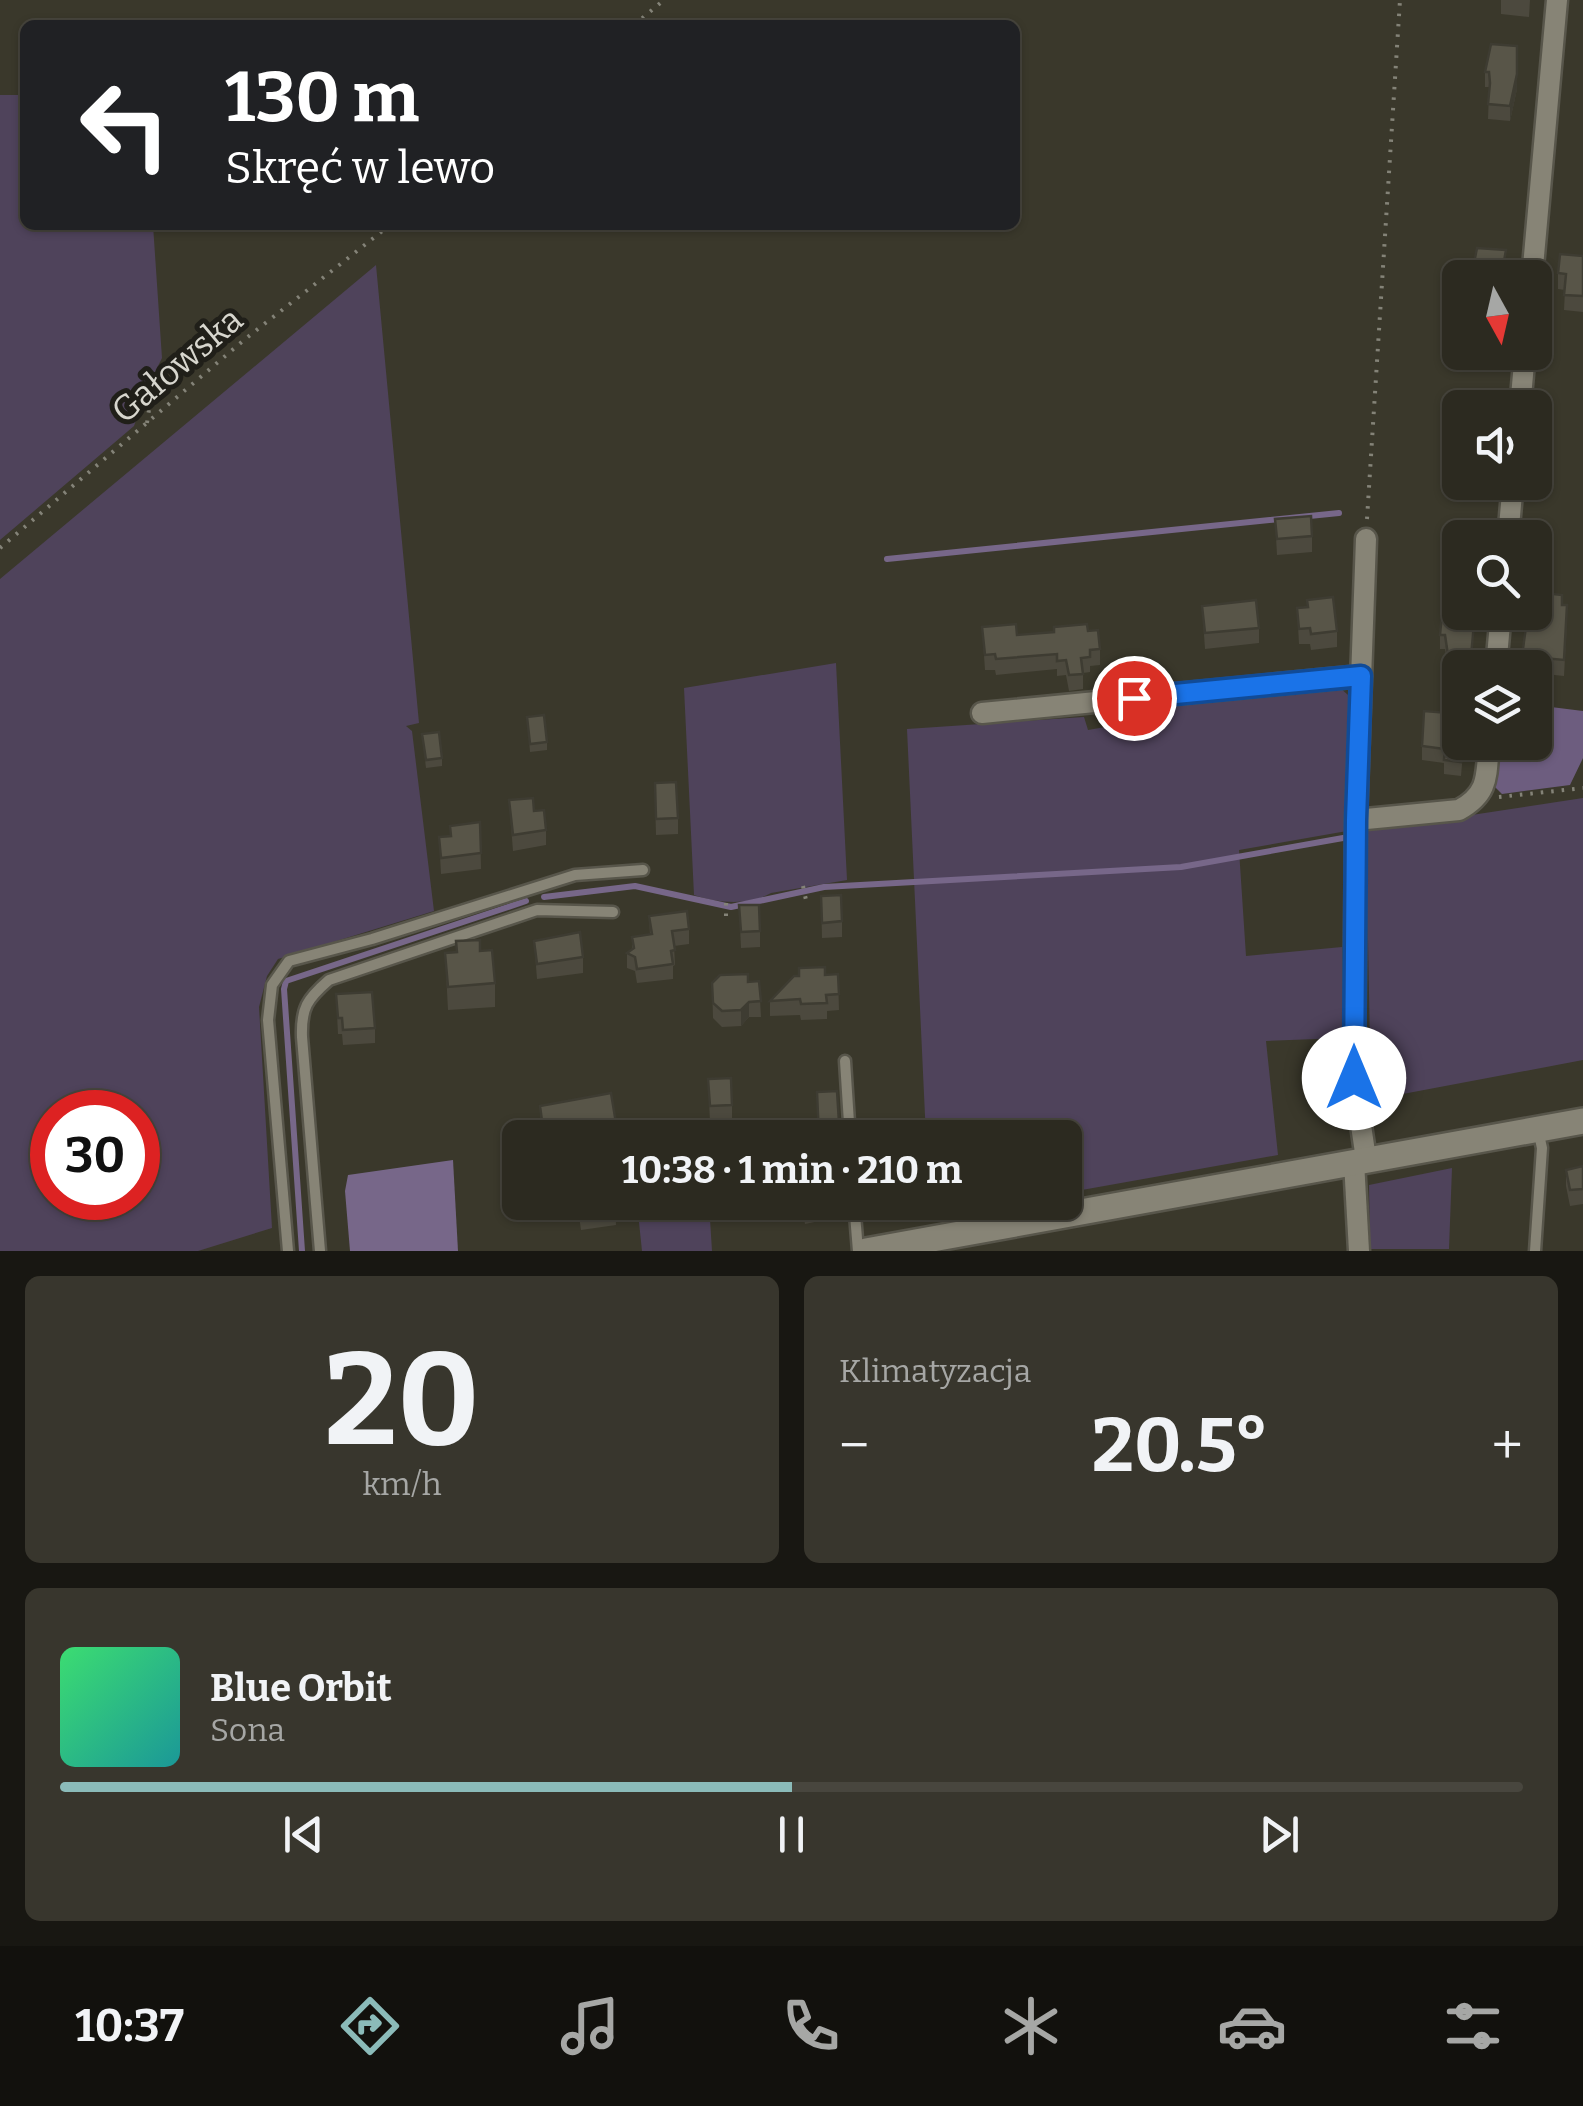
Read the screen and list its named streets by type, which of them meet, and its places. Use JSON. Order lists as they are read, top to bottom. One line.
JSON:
{"streets":{"path":["Gałowska"]},"north":"bottom","page":{"turn":["130 m","Skręć w lewo"],"limit":"30","trip":"10:38 · 1 min · 210 m","tile":[["20","km/h"],"Klimatyzacja"],"heat":["−","20.5°","+"],"song":["Blue Orbit","Sona"],"tabs":"10:37"}}
